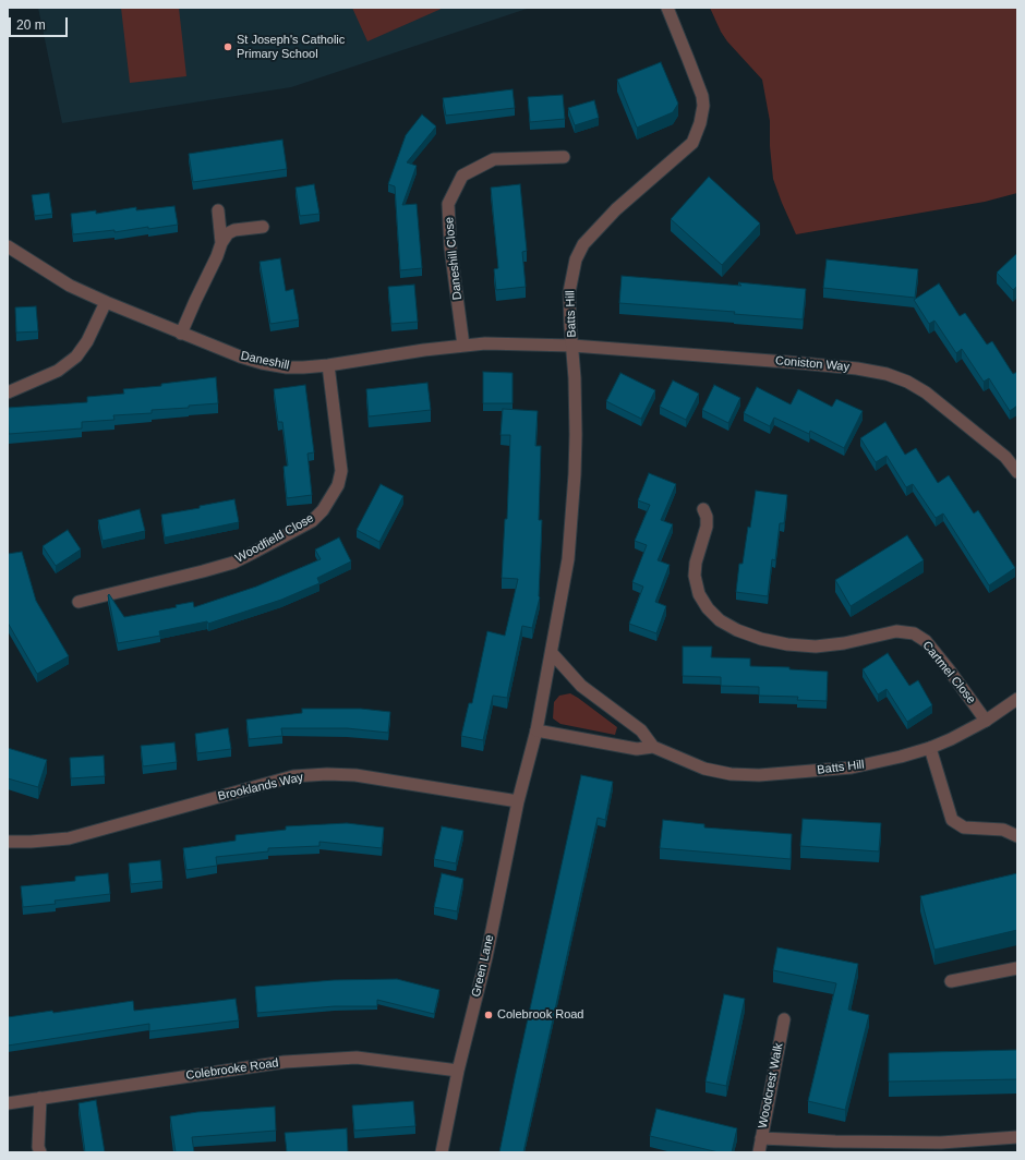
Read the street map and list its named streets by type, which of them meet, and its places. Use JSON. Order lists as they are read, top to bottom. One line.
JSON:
{"streets":{"street":["Daneshill Close","Batts Hill","Daneshill","Coniston Way","Woodfield Close","Cartmel Close","Brooklands Way","Green Lane","Colebrooke Road","Woodcrest Walk"]},"crossings":[["Daneshill Close","Daneshill"],["Batts Hill","Daneshill"],["Batts Hill","Coniston Way"],["Batts Hill","Cartmel Close"],["Batts Hill","Green Lane"],["Daneshill","Coniston Way"],["Daneshill","Woodfield Close"],["Brooklands Way","Green Lane"],["Green Lane","Colebrooke Road"]],"places":["St Joseph's Catholic Primary School","Colebrook Road"],"scale_bar":"20 m"}
